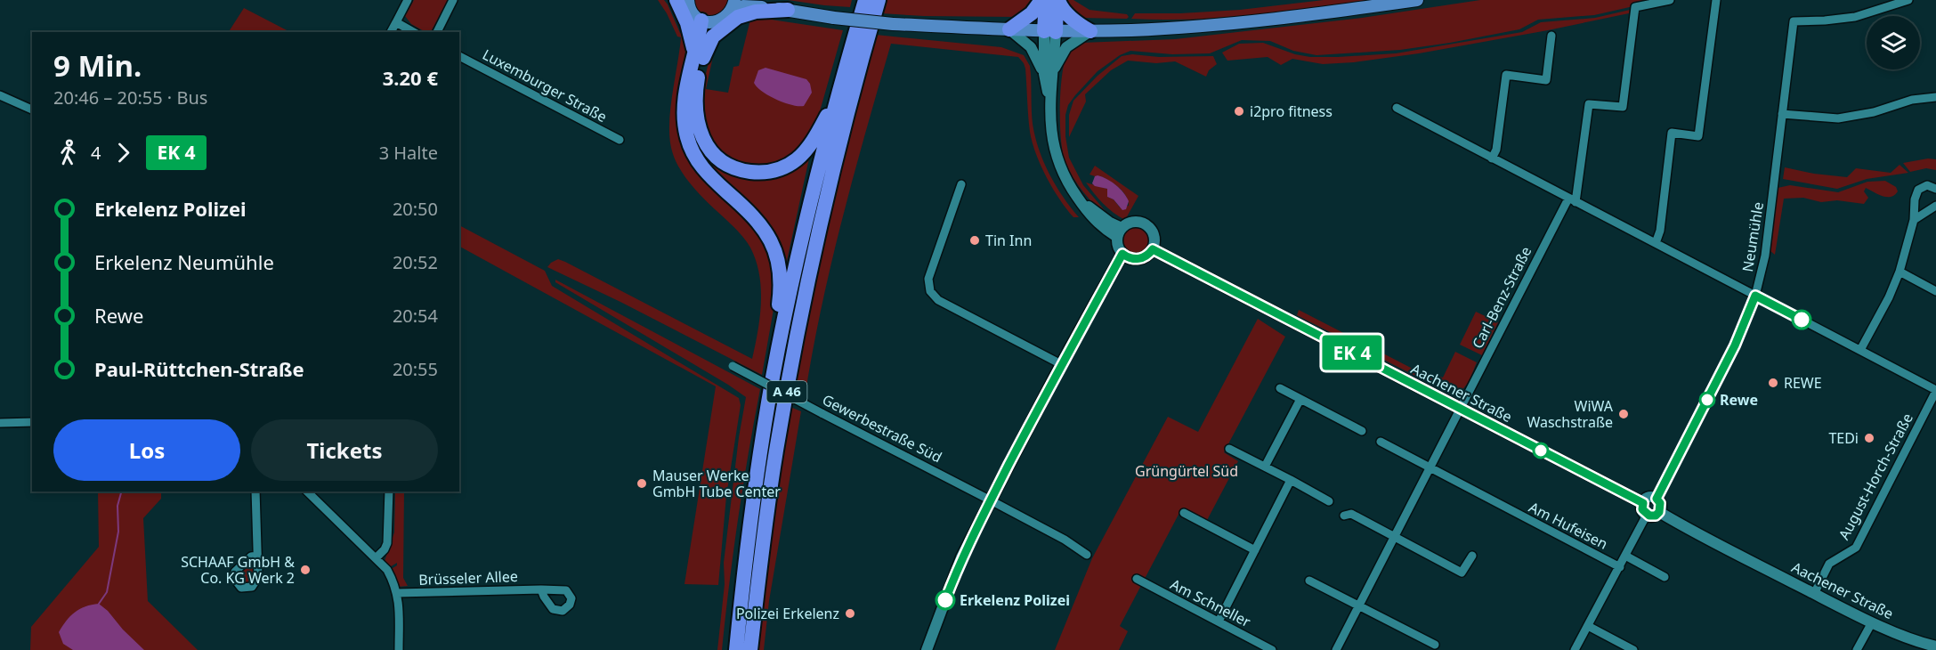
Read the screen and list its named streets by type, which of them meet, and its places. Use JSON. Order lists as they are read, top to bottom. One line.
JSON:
{"streets":{"highway":["A 46"],"main road":["Aachener Straße"],"street":["Luxemburger Straße","Neumühle","Carl-Benz-Straße","Gewerbestraße Süd","August-Horch-Straße","Am Hufeisen","Brüsseler Allee","Am Schneller"]},"crossings":[["Neumühle","Aachener Straße"],["Carl-Benz-Straße","Aachener Straße"],["Carl-Benz-Straße","Am Hufeisen"],["Aachener Straße","August-Horch-Straße"]],"parks":["Grüngürtel Süd"],"places":["i2pro fitness","Tin Inn","REWE","Rewe","WiWA Waschstraße","TEDi","Mauser Werke GmbH Tube Center","SCHAAF GmbH & Co. KG Werk 2","Erkelenz Polizei","Polizei Erkelenz"],"page":{"on_map":"EK 4","heading":["9 Min.","20:46 – 20:55 · Bus","3.20 €"],"legs":["4","EK 4","3 Halte"],"list":[{"name":"Erkelenz Polizei","value":"20:50"},{"name":"Erkelenz Neumühle","value":"20:52"},{"name":"Rewe","value":"20:54"},{"name":"Paul-Rüttchen-Straße","value":"20:55"}],"buttons":["Los","Tickets"]}}
